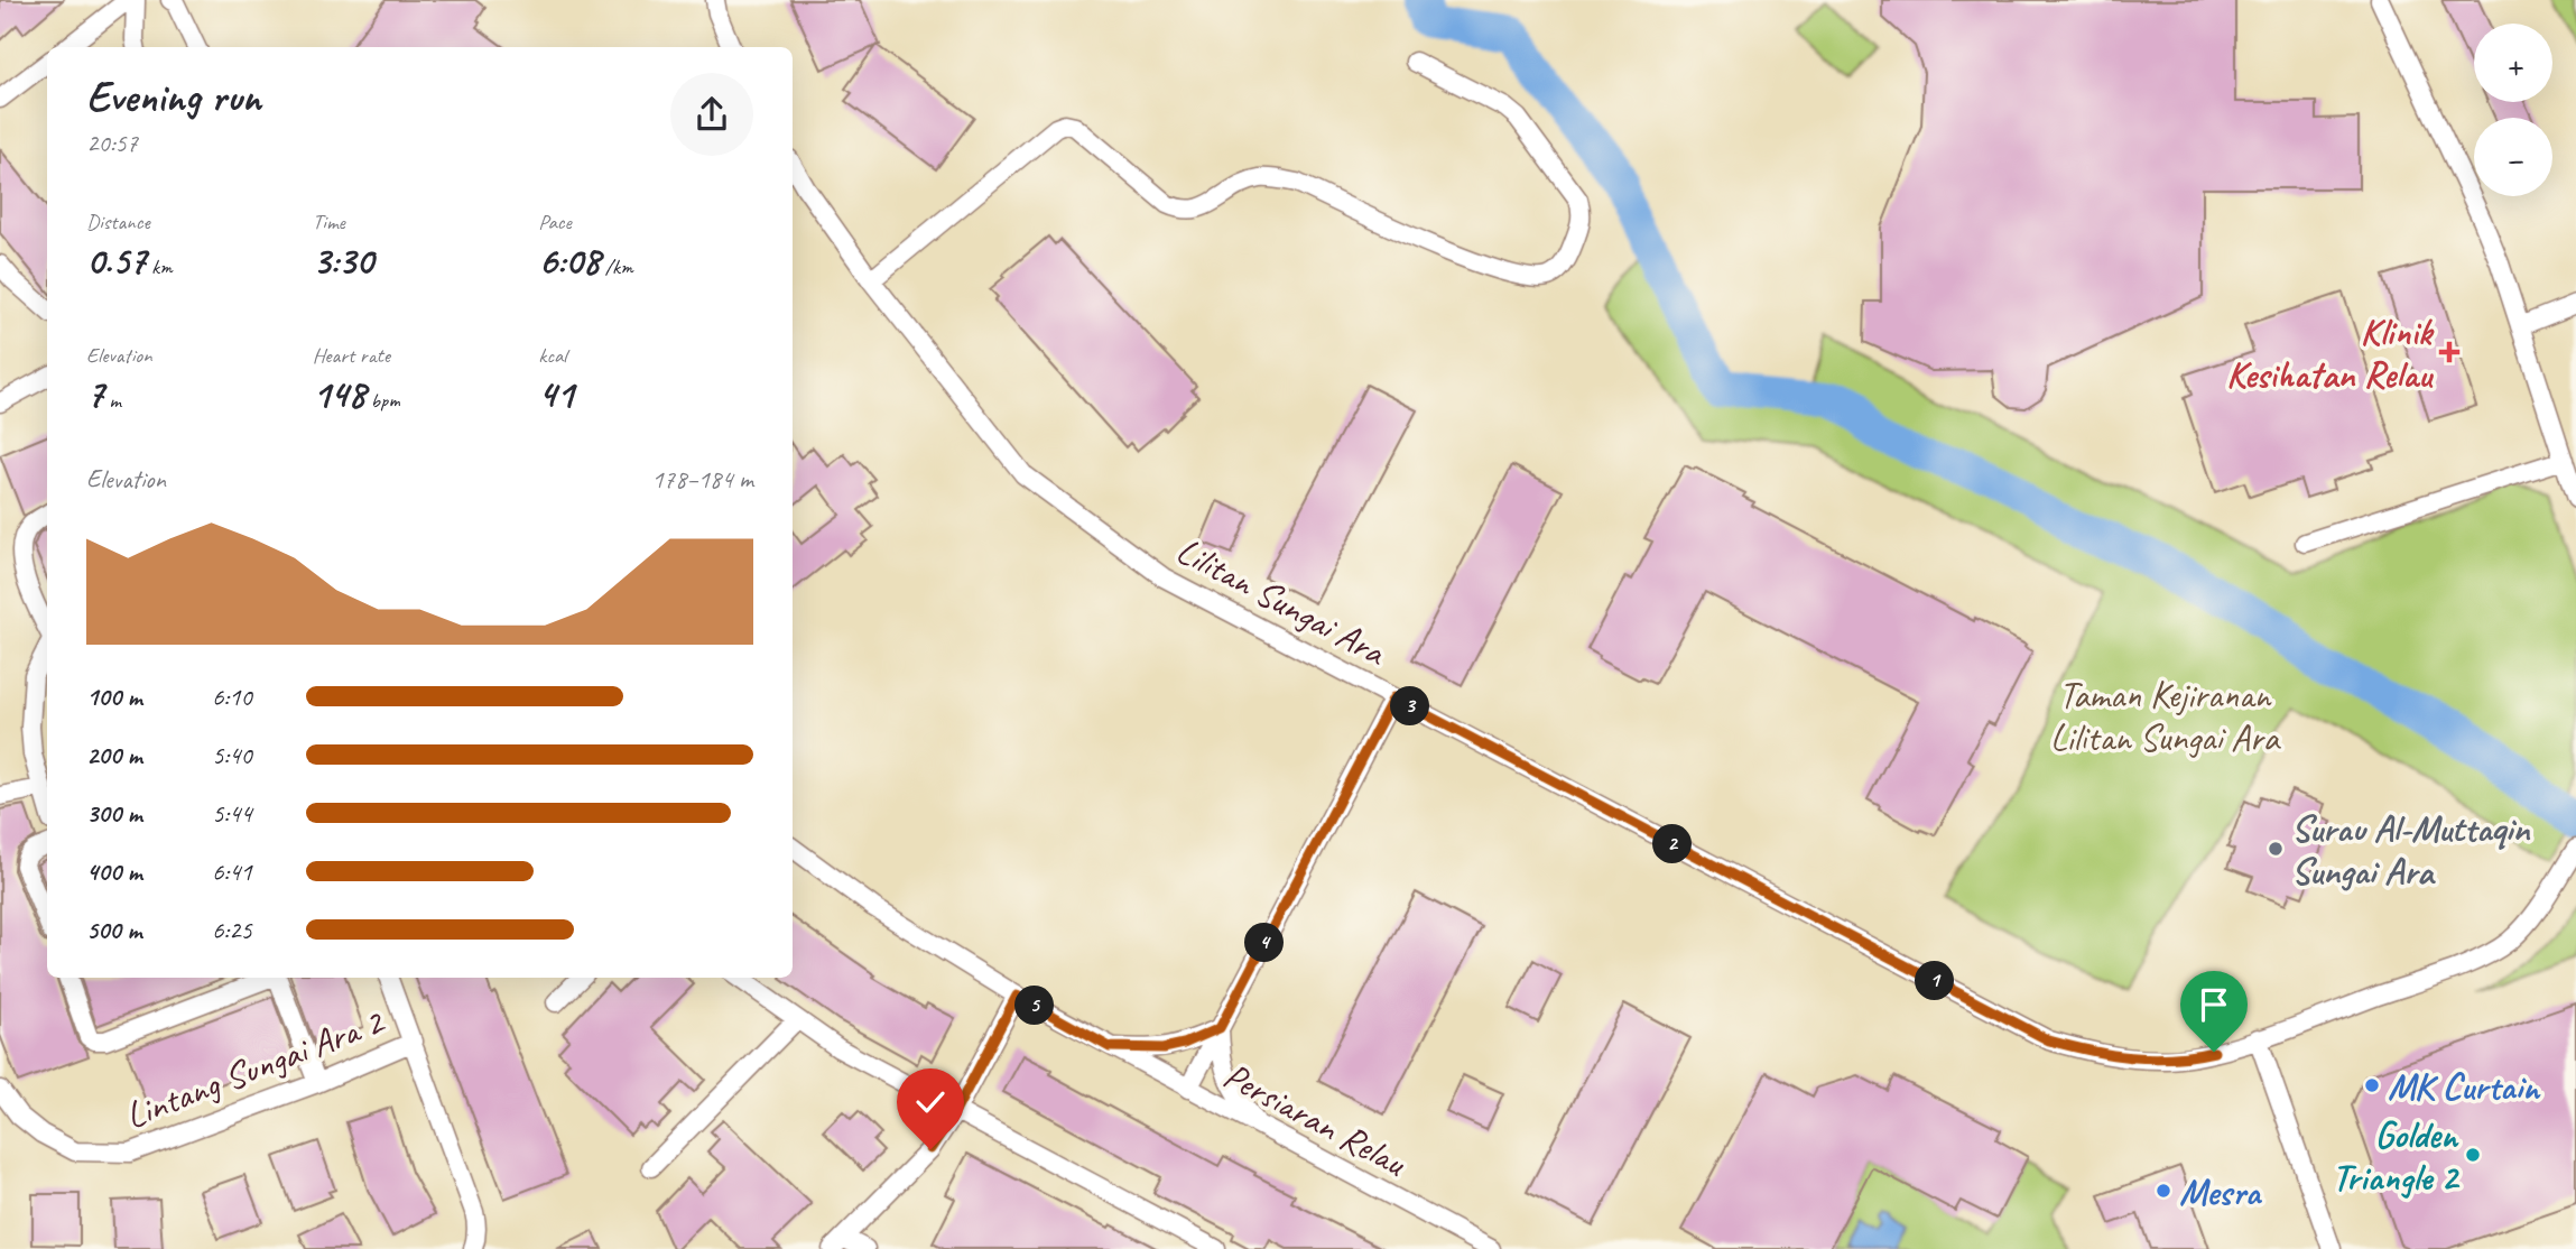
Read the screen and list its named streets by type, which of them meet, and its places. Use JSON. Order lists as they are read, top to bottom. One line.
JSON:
{"streets":{"street":["Lilitan Sungai Ara","Lintang Sungai Ara 2","Persiaran Relau"]},"parks":["Taman Kejiranan Lilitan Sungai Ara"],"places":{"health":["Klinik Kesihatan Relau"],"other":["Surau Al-Muttaqin Sungai Ara","MK Curtain","Golden Triangle 2","Mesra"]},"page":{"map_buttons":["+","−"],"heading":["Evening run","20:57"],"stats":[["Distance","0.57 km"],["Time","3:30"],["Pace","6:08 /km"],["Elevation","7 m"],["Heart rate","148 bpm"],["kcal","41"]],"chart":["Elevation","178–184 m"],"list":[{"name":"100 m","note":"6:10"},{"name":"200 m","note":"5:40"},{"name":"300 m","note":"5:44"},{"name":"400 m","note":"6:41"},{"name":"500 m","note":"6:25"}],"pins":["3","2","4","1","5"]}}
